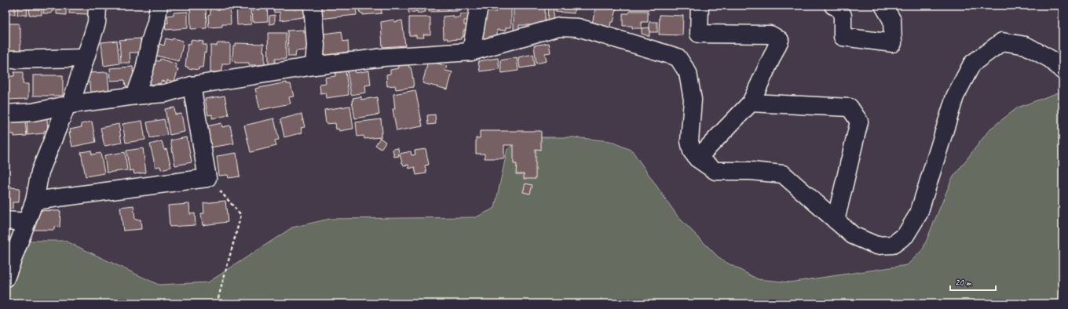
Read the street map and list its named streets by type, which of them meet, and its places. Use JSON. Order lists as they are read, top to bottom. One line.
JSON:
{"scale_bar":"20 m"}
